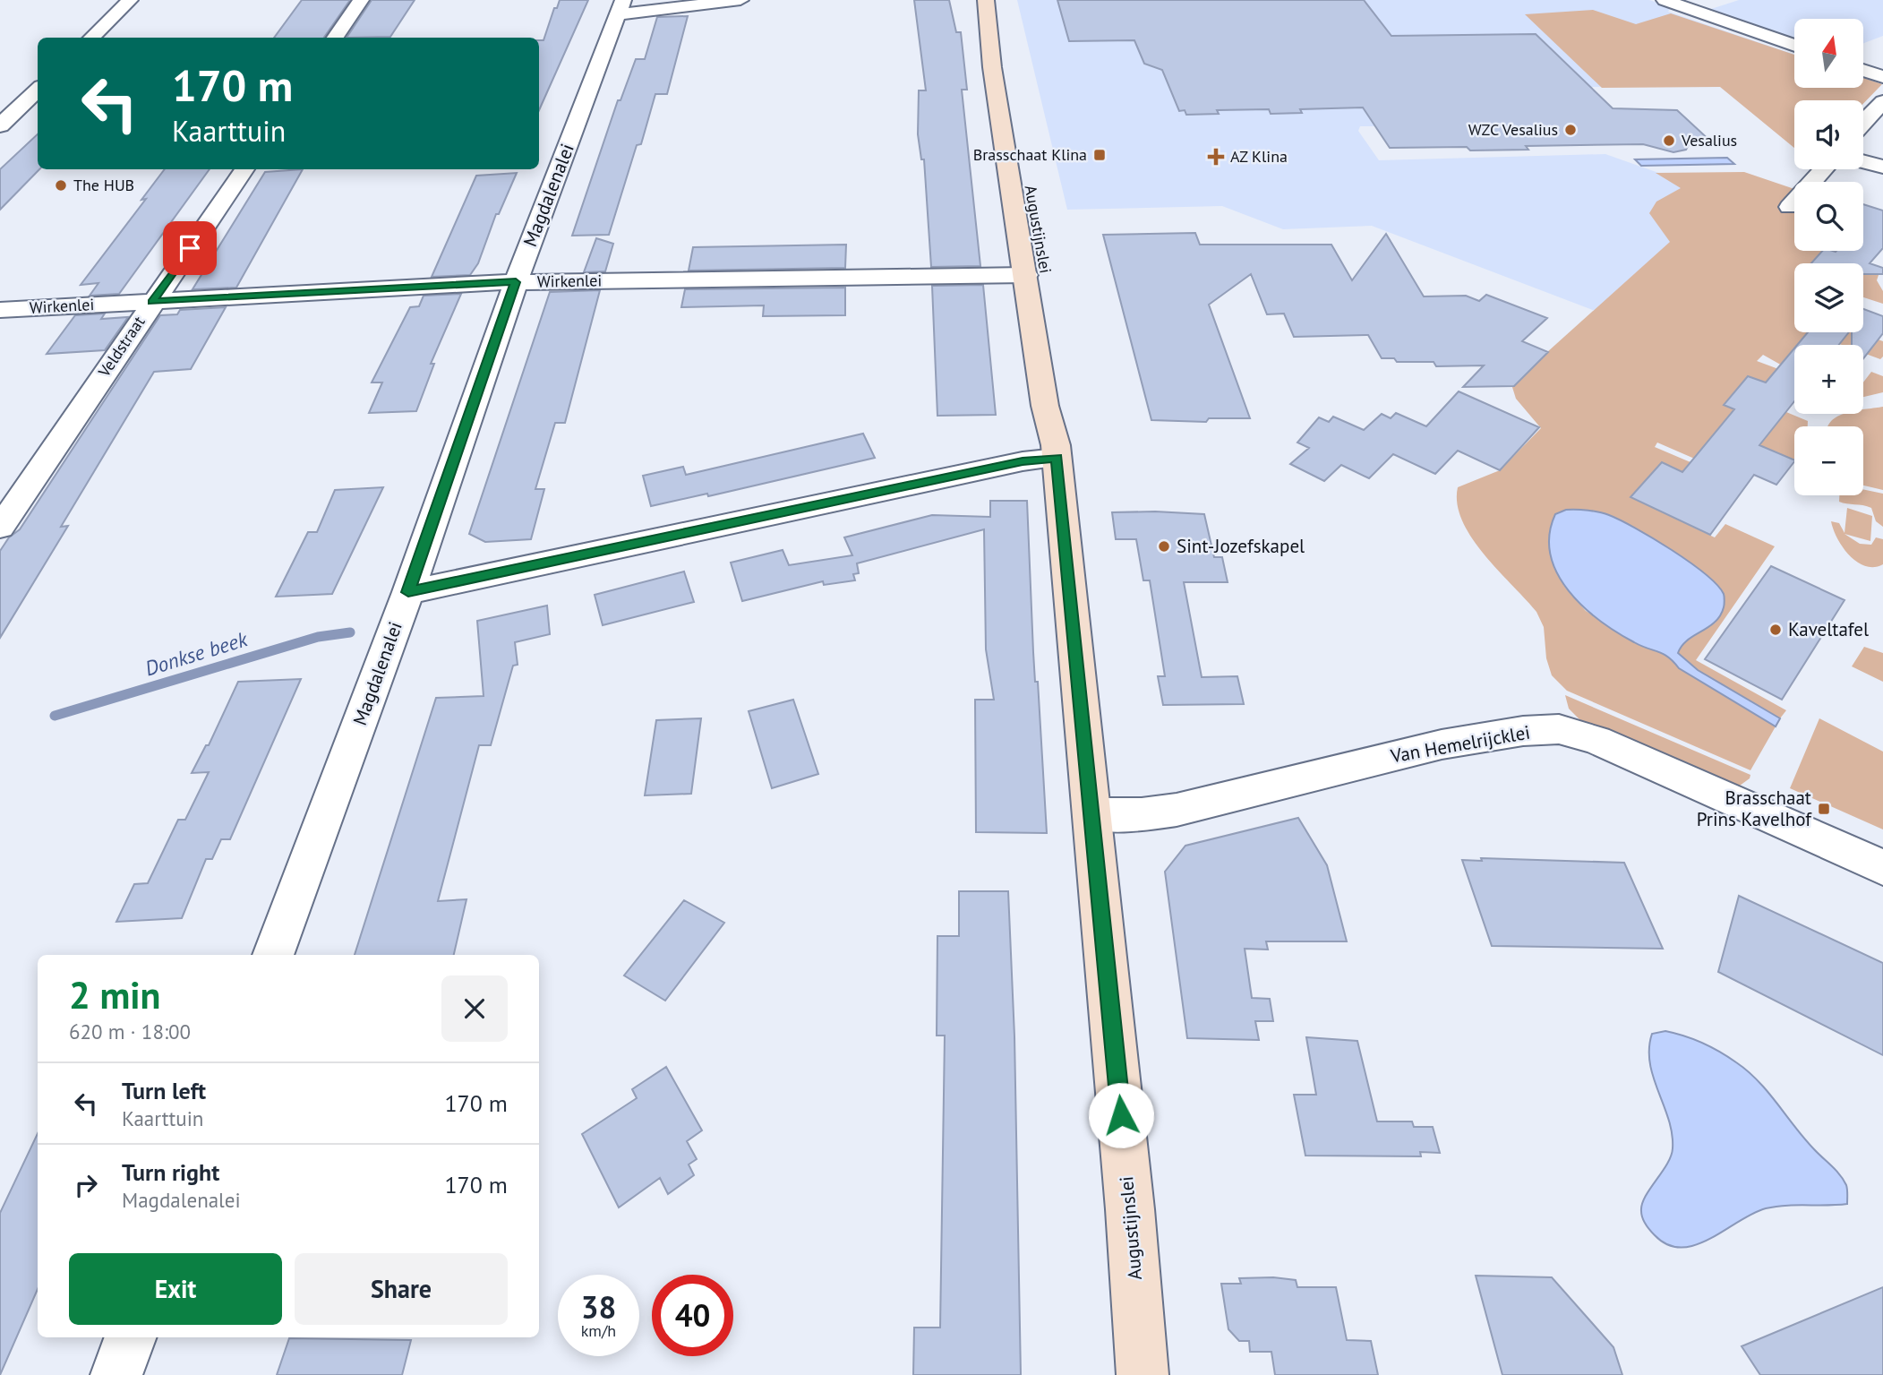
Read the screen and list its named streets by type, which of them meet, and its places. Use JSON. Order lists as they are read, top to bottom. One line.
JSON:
{"streets":{"street":["Magdalenalei","Augustijnslei","Wirkenlei","Veldstraat","Van Hemelrijcklei"]},"crossings":[["Magdalenalei","Wirkenlei"],["Augustijnslei","Wirkenlei"],["Augustijnslei","Van Hemelrijcklei"],["Wirkenlei","Veldstraat"]],"water":["Donkse beek"],"places":{"other":["WZC Vesalius","Vesalius","The HUB","Sint-Jozefskapel","Kaveltafel"],"transit":["Brasschaat Klina","Brasschaat Prins Kavelhof"],"health":["AZ Klina"]},"north":"top","page":{"map_buttons":["+","−"],"turn":["170 m","Kaarttuin"],"heading":["2 min","620 m · 18:00"],"list":[{"name":"Turn left","note":"Kaarttuin","value":"170 m"},{"name":"Turn right","note":"Magdalenalei","value":"170 m"}],"buttons":["Exit","Share"],"speed":"38 km/h","limit":"40"}}
